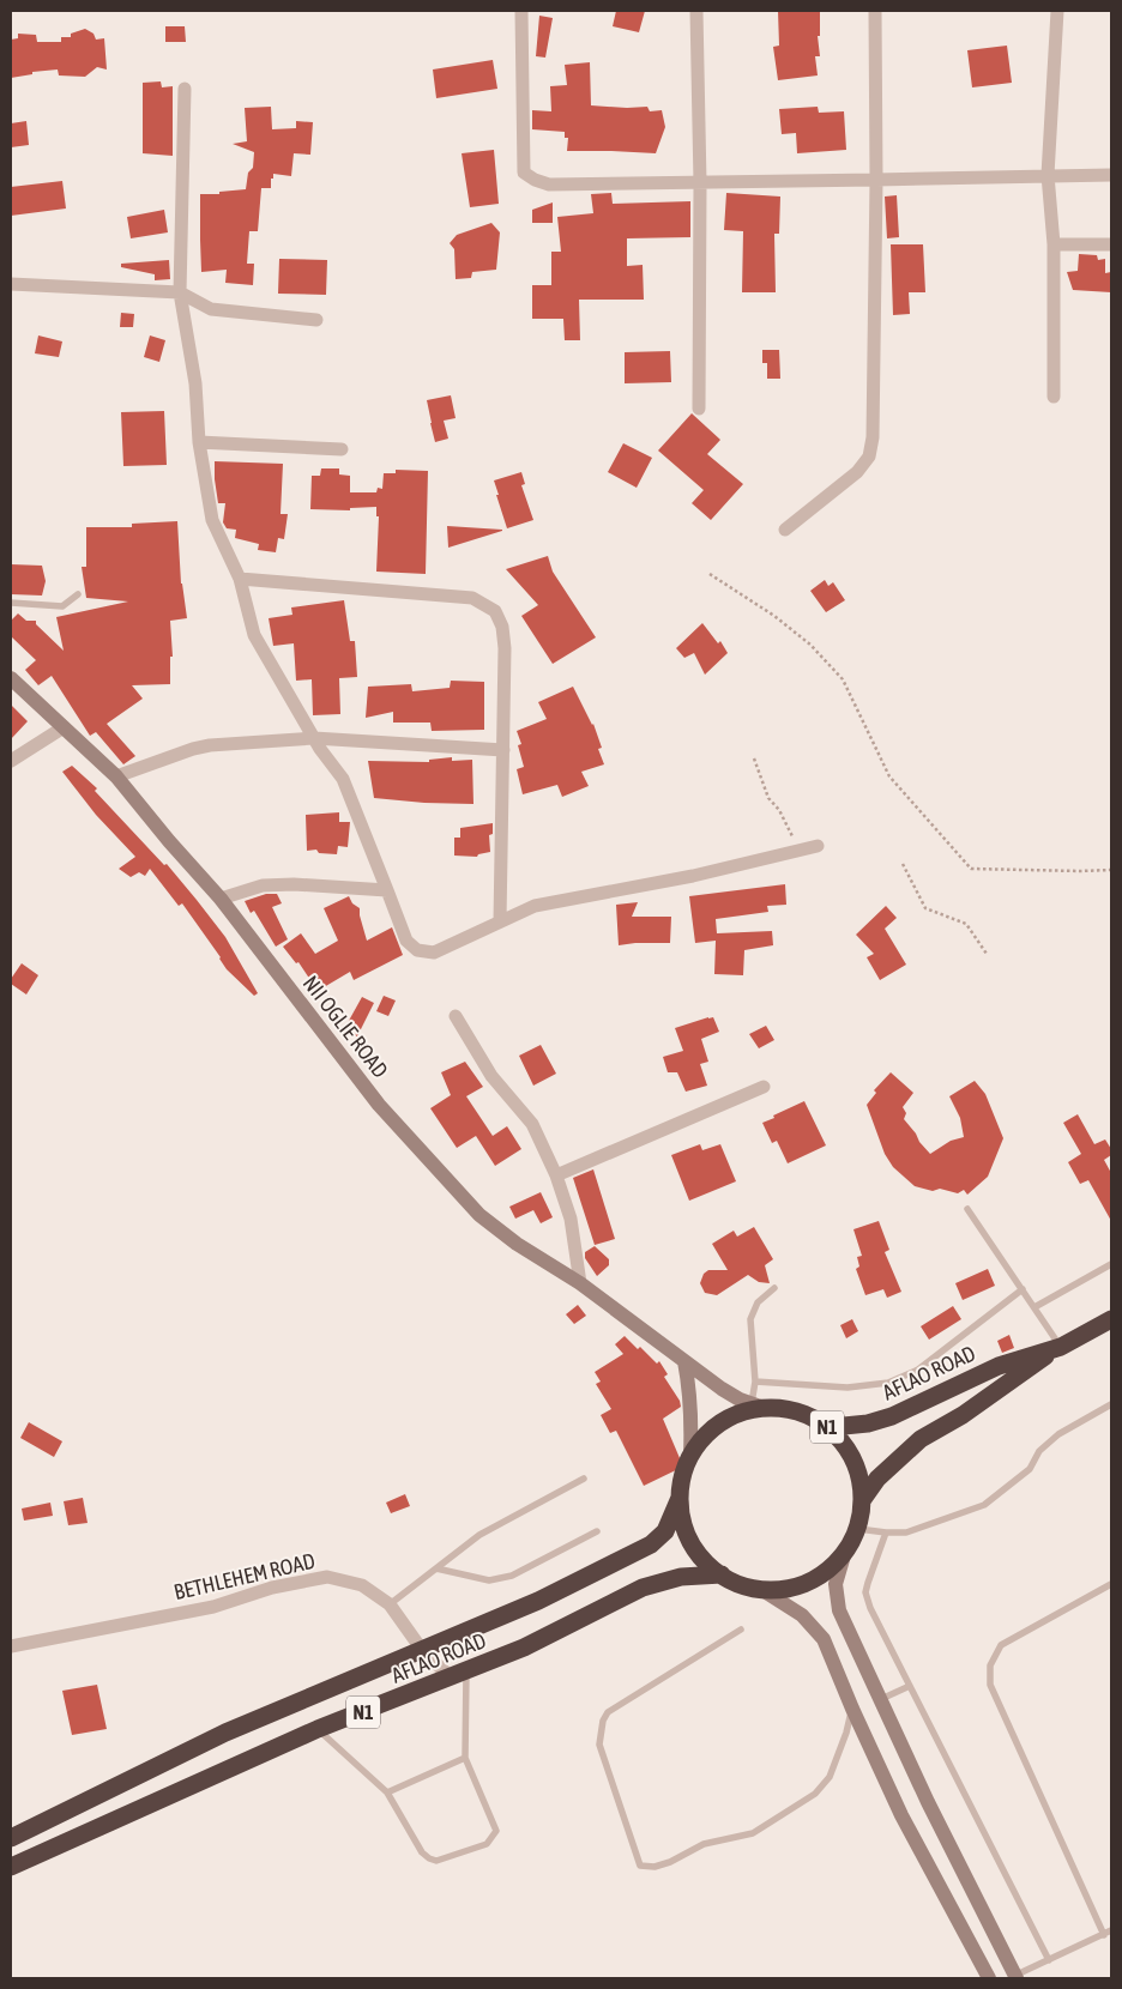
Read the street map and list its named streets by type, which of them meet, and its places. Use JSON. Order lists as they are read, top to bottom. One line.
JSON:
{"streets":{"highway":["AFLAO ROAD","N1"],"street":["NII OGLIE ROAD","BETHLEHEM ROAD"]},"crossings":[["NII OGLIE ROAD","AFLAO ROAD"],["NII OGLIE ROAD","N1"],["AFLAO ROAD","N1"],["AFLAO ROAD","BETHLEHEM ROAD"]]}
